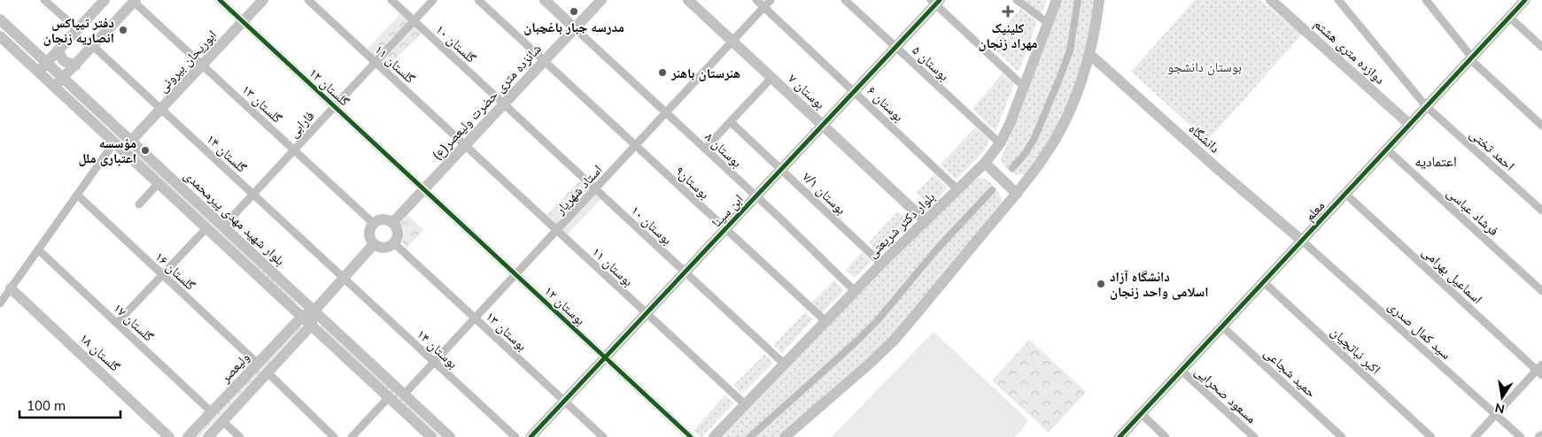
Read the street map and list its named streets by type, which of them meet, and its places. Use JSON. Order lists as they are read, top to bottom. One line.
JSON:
{"streets":{"main road":["دوازده متری هشتم","ابوریحان بیرونی","بوستان ۷","شانزده متری حضرت ولیعصر(ع)","دانشگاه","ابن سینا","معلم","بلوار شهید مهدی پیرمحمدی","بلوار دکتر شریعتی","گلستان ۱۸","ولیعصر"],"street":["گلستان ۱۰","بوستان ۵","گلستان ۱۱","گلستان ۱۲","گلستان ۱۳","بوستان ۶","فارابی","بوستان ۸","احمد تختی","گلستان ۱۴","بوستان۹","استاد شهریار","بوستان ۷/۱","فرشاد عباسی","بوستان ۱۰","بوستان ۱۱","گلستان ۱۶","اسماعیل بهرامی","بوستان ۱۲","گلستان ۱۷","سید کمال صدری","بوستان ۱۳","بوستان ۱۴","اکبر نباتچیان","حمید شجاعی","مسعود صحرایی"]},"crossings":[["گلستان ۱۰","شانزده متری حضرت ولیعصر(ع)"],["گلستان ۱۰","فارابی"],["گلستان ۱۰","بوستان ۱۰"],["دوازده متری هشتم","معلم"],["ابوریحان بیرونی","گلستان ۱۲"],["ابوریحان بیرونی","گلستان ۱۳"],["ابوریحان بیرونی","گلستان ۱۴"],["ابوریحان بیرونی","بلوار شهید مهدی پیرمحمدی"],["بوستان ۵","ابن سینا"],["بوستان ۵","بلوار دکتر شریعتی"],["گلستان ۱۱","شانزده متری حضرت ولیعصر(ع)"],["گلستان ۱۱","فارابی"],["گلستان ۱۱","بوستان ۱۱"],["گلستان ۱۲","شانزده متری حضرت ولیعصر(ع)"],["گلستان ۱۲","فارابی"],["گلستان ۱۲","بوستان ۱۲"],["بوستان ۷","استاد شهریار"],["بوستان ۷","ابن سینا"],["بوستان ۷","بلوار دکتر شریعتی"],["شانزده متری حضرت ولیعصر(ع)","گلستان ۱۳"],["شانزده متری حضرت ولیعصر(ع)","بوستان ۸"],["شانزده متری حضرت ولیعصر(ع)","بوستان۹"],["شانزده متری حضرت ولیعصر(ع)","بوستان ۱۰"],["شانزده متری حضرت ولیعصر(ع)","بوستان ۱۱"],["شانزده متری حضرت ولیعصر(ع)","بوستان ۱۲"],["شانزده متری حضرت ولیعصر(ع)","بوستان ۱۳"],["گلستان ۱۳","فارابی"],["گلستان ۱۳","بوستان ۱۳"],["بوستان ۶","استاد شهریار"],["بوستان ۶","ابن سینا"],["بوستان ۶","بلوار دکتر شریعتی"],["فارابی","گلستان ۱۴"],["فارابی","بلوار شهید مهدی پیرمحمدی"],["دانشگاه","معلم"],["دانشگاه","سید کمال صدری"],["بوستان ۸","استاد شهریار"],["بوستان ۸","ابن سینا"],["بوستان ۸","بلوار دکتر شریعتی"],["احمد تختی","معلم"],["گلستان ۱۴","بوستان ۱۴"],["بوستان۹","استاد شهریار"],["بوستان۹","ابن سینا"],["بوستان۹","بلوار دکتر شریعتی"],["استاد شهریار","بلوار شهید مهدی پیرمحمدی"],["استاد شهریار","بوستان ۱۰"],["استاد شهریار","بوستان ۱۱"],["استاد شهریار","بوستان ۱۲"],["استاد شهریار","بوستان ۱۳"],["استاد شهریار","بوستان ۱۴"],["بوستان ۷/۱","ابن سینا"],["بوستان ۷/۱","بلوار دکتر شریعتی"],["ابن سینا","بوستان ۱۰"],["ابن سینا","بوستان ۱۱"],["ابن سینا","بوستان ۱۲"],["ابن سینا","بوستان ۱۳"],["معلم","فرشاد عباسی"],["معلم","اسماعیل بهرامی"],["معلم","سید کمال صدری"],["معلم","اکبر نباتچیان"],["معلم","حمید شجاعی"],["معلم","مسعود صحرایی"],["بلوار شهید مهدی پیرمحمدی","ولیعصر"],["بوستان ۱۰","بلوار دکتر شریعتی"],["بلوار دکتر شریعتی","بوستان ۱۱"],["گلستان ۱۶","ولیعصر"],["گلستان ۱۷","ولیعصر"]],"districts":["اعتمادیه"],"parks":["بوستان دانشجو"],"places":{"other":["مدرسه جبار باغچبان","دفتر تیپاکس انصاریه زنجان","هنرستان باهنر","مؤسسه اعتباری ملل","دانشگاه آزاد اسلامی واحد زنجان"],"health":["کلینیک مهراد زنجان"]},"scale_bar":"100 m","north":"bottom"}
